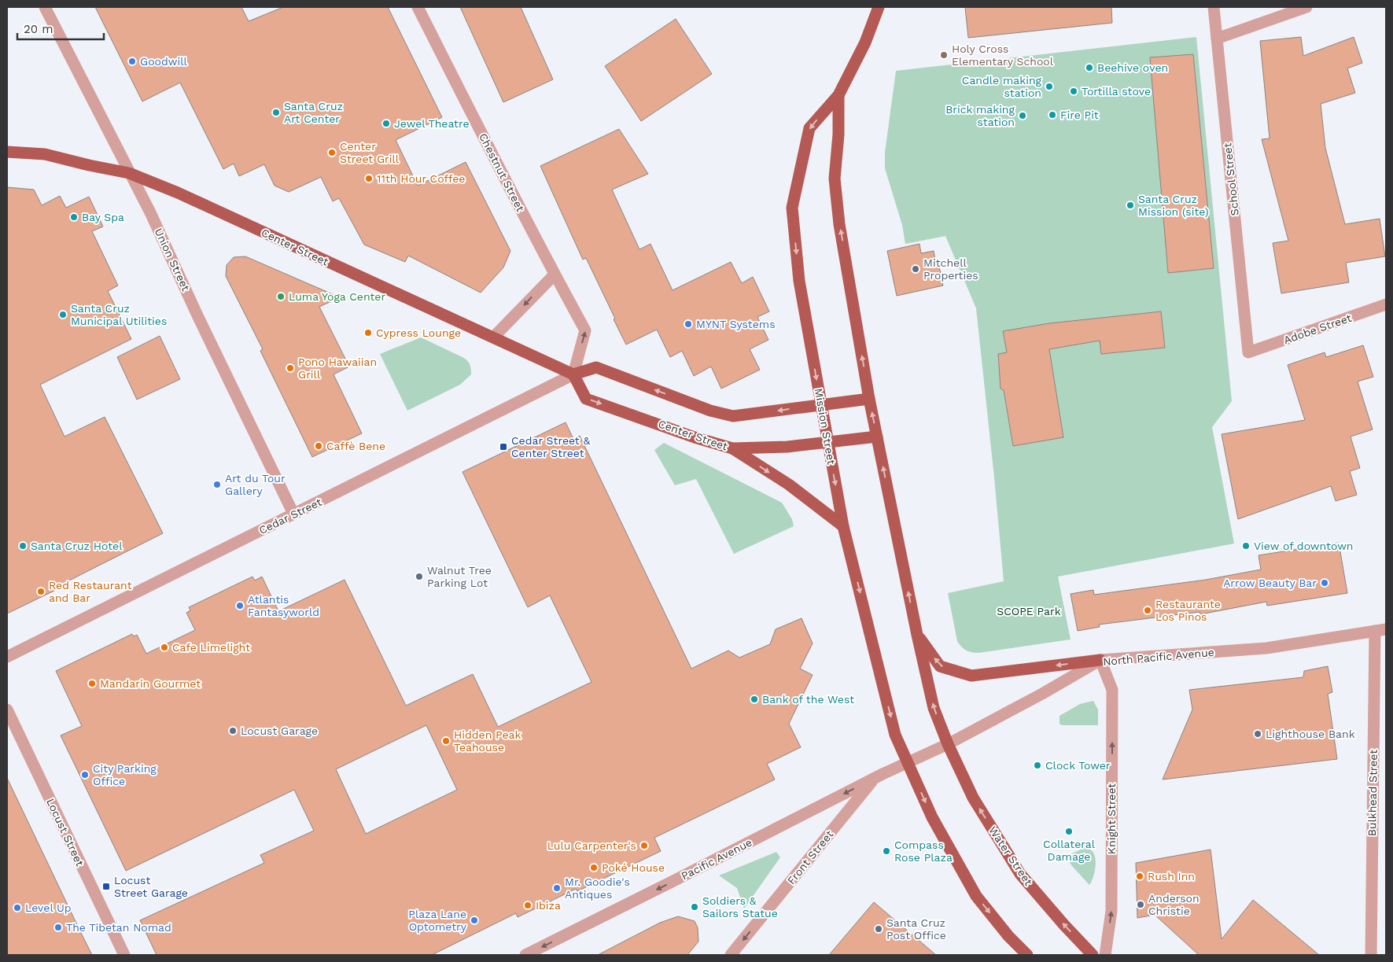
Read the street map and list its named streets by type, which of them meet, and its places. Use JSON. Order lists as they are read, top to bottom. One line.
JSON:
{"streets":{"main road":["Center Street","Mission Street","Water Street"],"street":["Chestnut Street","School Street","Union Street","Adobe Street","Cedar Street","North Pacific Avenue","Bulkhead Street","Knight Street","Locust Street","Front Street","Pacific Avenue"]},"crossings":[["Chestnut Street","Center Street"],["Chestnut Street","Cedar Street"],["School Street","Adobe Street"],["Center Street","Union Street"],["Center Street","Mission Street"],["Center Street","Cedar Street"],["Union Street","Cedar Street"],["Mission Street","North Pacific Avenue"],["Mission Street","Water Street"],["Mission Street","Pacific Avenue"],["North Pacific Avenue","Bulkhead Street"],["North Pacific Avenue","Knight Street"],["North Pacific Avenue","Water Street"],["North Pacific Avenue","Pacific Avenue"],["Front Street","Pacific Avenue"]],"one_way":["Knight Street","Front Street","Pacific Avenue"],"parks":["SCOPE Park"],"places":{"other":["Holy Cross Elementary School","Goodwill","Beehive oven","Candle making station","Tortilla stove","Santa Cruz Art Center","Fire Pit","Brick making station","Jewel Theatre","Center Street Grill","11th Hour Coffee","Santa Cruz Mission (site)","Bay Spa","Mitchell Properties","Luma Yoga Center","Santa Cruz Municipal Utilities","MYNT Systems","Cypress Lounge","Pono Hawaiian Grill","Caffè Bene","Art du Tour Gallery","Santa Cruz Hotel","View of downtown","Walnut Tree Parking Lot","Arrow Beauty Bar","Red Restaurant and Bar","Atlantis Fantasyworld","Restaurante Los Pinos","Cafe Limelight","Mandarin Gourmet","Bank of the West","Locust Garage","Lighthouse Bank","Hidden Peak Teahouse","Clock Tower","City Parking Office","Collateral Damage","Lulu Carpenter's","Compass Rose Plaza","Poké House","Rush Inn","Mr. Goodie's Antiques","Anderson Christie","Ibiza","Soldiers & Sailors Statue","Level Up","Plaza Lane Optometry","The Tibetan Nomad","Santa Cruz Post Office"],"transit":["Cedar Street & Center Street","Locust Street Garage"]},"scale_bar":"20 m"}
